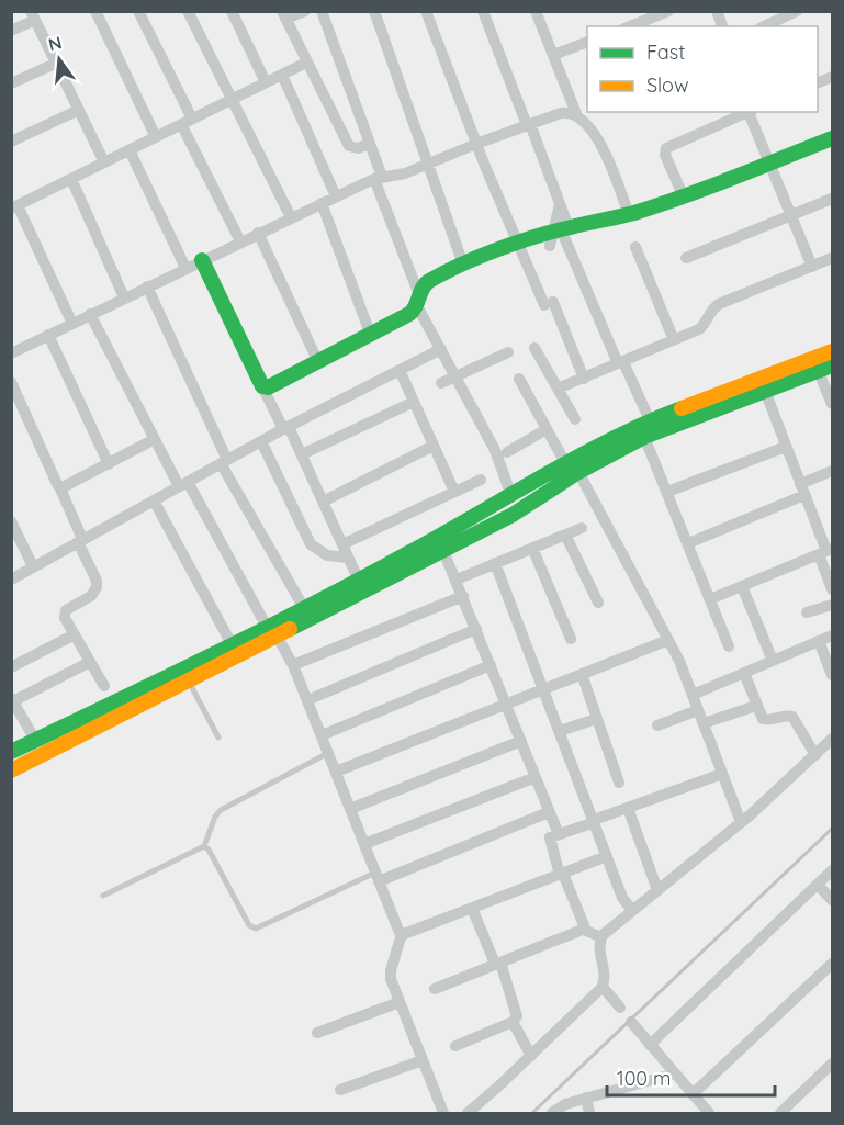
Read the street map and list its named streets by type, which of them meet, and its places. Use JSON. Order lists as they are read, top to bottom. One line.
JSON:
{"legend":["Fast","Slow"],"scale_bar":"100 m","north":"top"}
